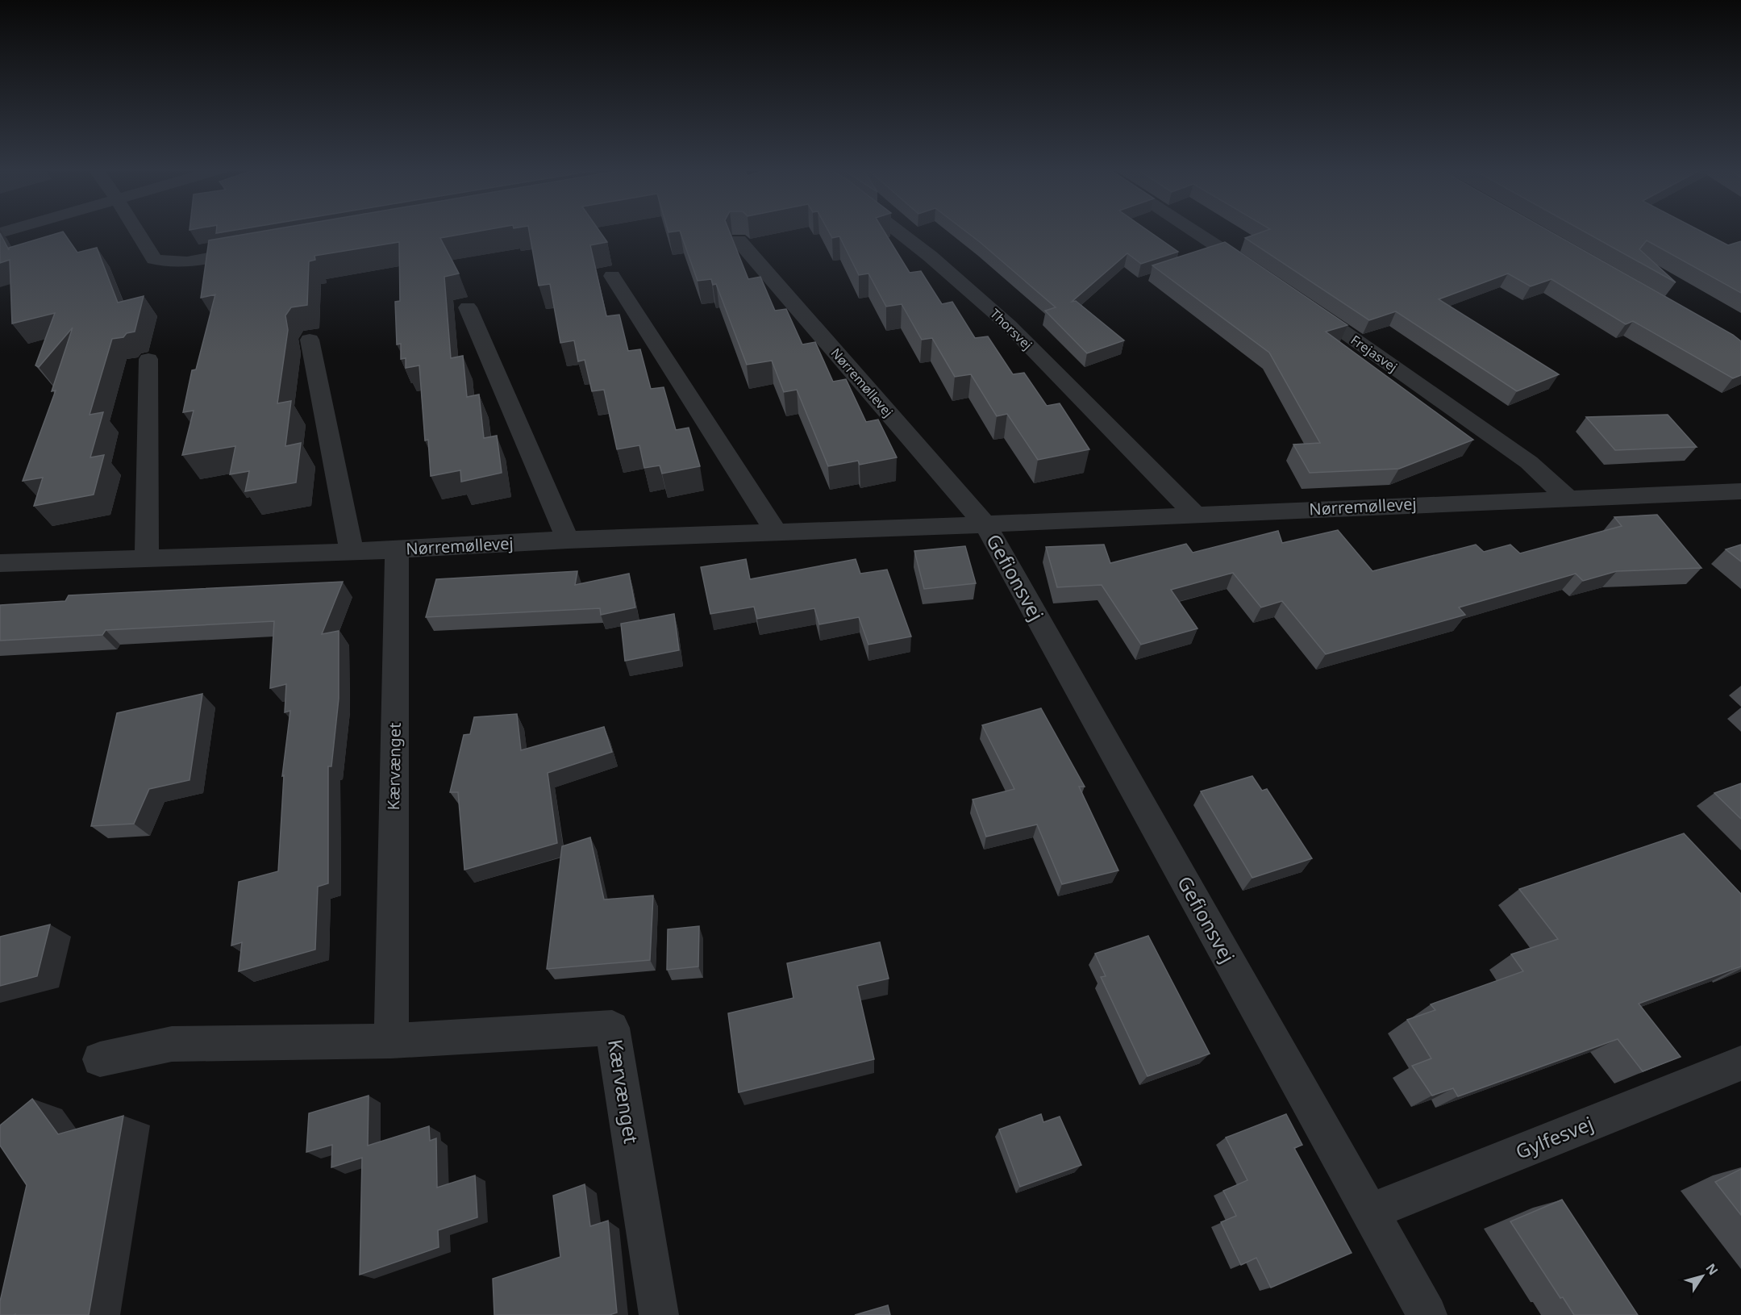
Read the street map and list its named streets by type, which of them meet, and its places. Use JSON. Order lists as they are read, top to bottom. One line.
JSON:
{"streets":{"street":["Thorsvej","Frejasvej","Nørremøllevej","Gefionsvej","Kærvænget","Gylfesvej"]},"crossings":[["Thorsvej","Nørremøllevej"],["Frejasvej","Nørremøllevej"],["Nørremøllevej","Gefionsvej"],["Nørremøllevej","Kærvænget"],["Gefionsvej","Gylfesvej"]],"north":"top right"}
